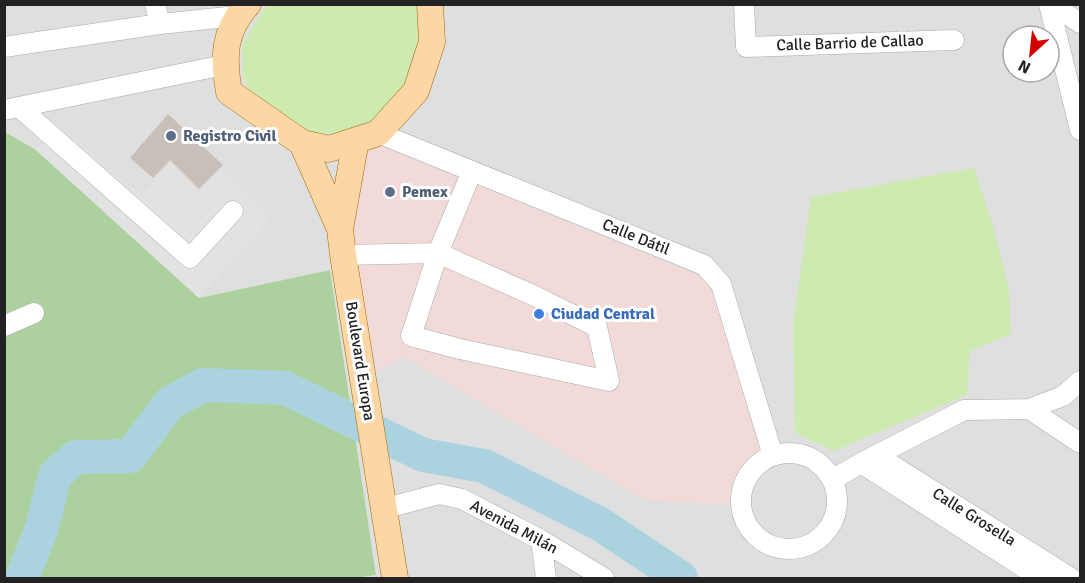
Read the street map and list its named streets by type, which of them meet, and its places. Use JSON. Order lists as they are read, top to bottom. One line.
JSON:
{"streets":{"main road":["Boulevard Europa"],"street":["Calle Barrio de Callao","Calle Dátil","Calle Grosella","Avenida Milán"]},"crossings":[["Calle Dátil","Boulevard Europa"],["Boulevard Europa","Avenida Milán"]],"places":["Registro Civil","Pemex","Ciudad Central"],"north":"bottom left"}
